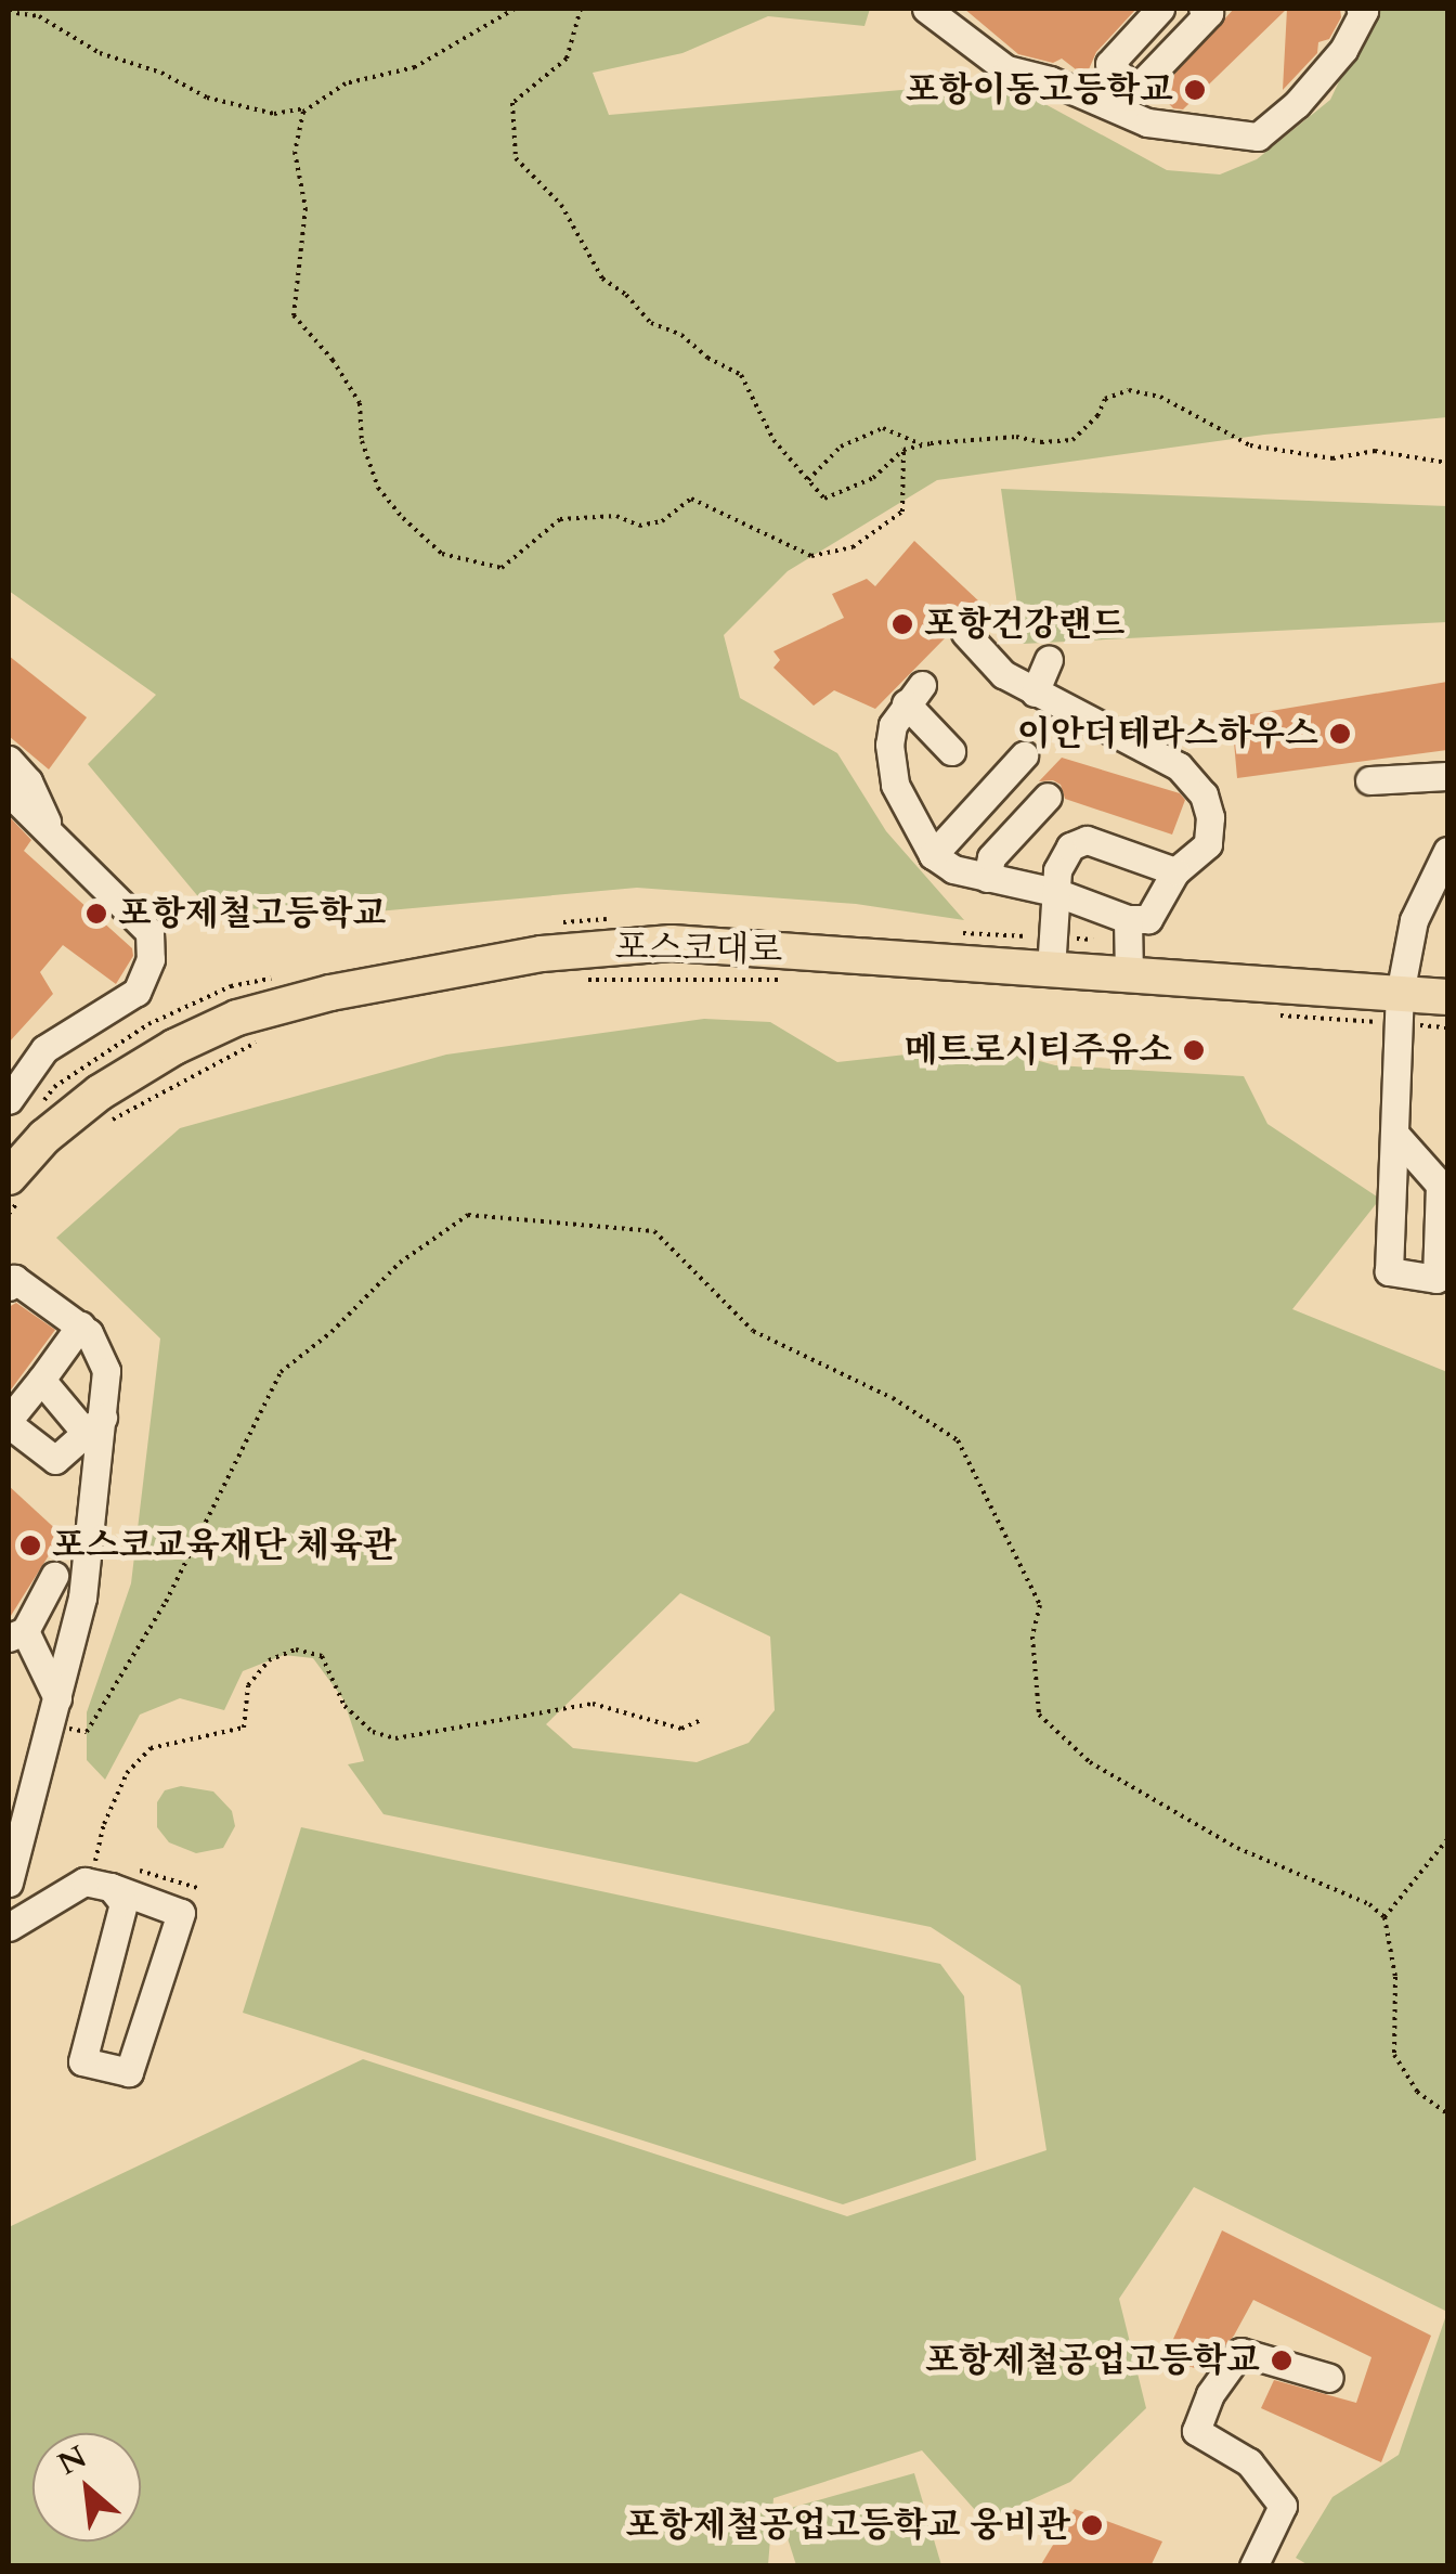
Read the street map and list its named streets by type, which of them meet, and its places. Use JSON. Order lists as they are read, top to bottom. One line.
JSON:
{"streets":{"main road":["포스코대로"]},"places":["포항이동고등학교","포항건강랜드","이안더테라스하우스","포항제철고등학교","메트로시티주유소","포스코교육재단 체육관","포항제철공업고등학교","포항제철공업고등학교 웅비관"],"north":"top left"}
